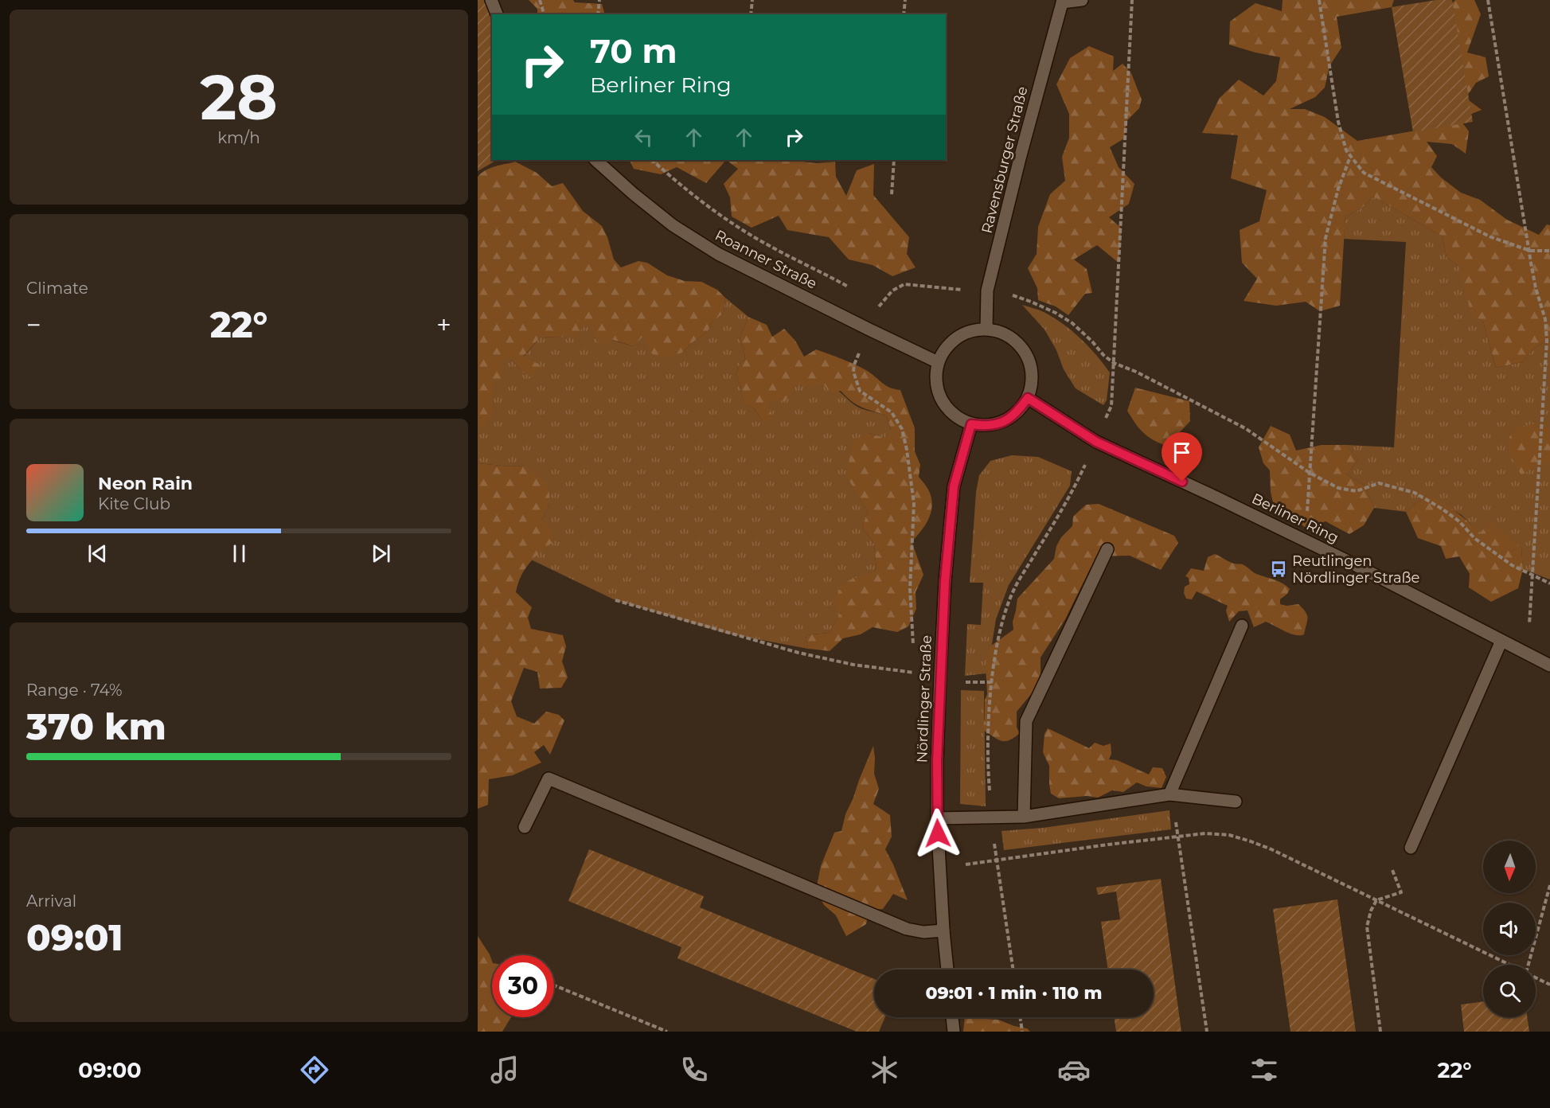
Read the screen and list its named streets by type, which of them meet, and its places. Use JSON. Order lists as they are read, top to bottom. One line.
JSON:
{"streets":{"street":["Ravensburger Straße","Roanner Straße","Berliner Ring","Nördlinger Straße"]},"crossings":[["Ravensburger Straße","Roanner Straße"],["Ravensburger Straße","Berliner Ring"],["Ravensburger Straße","Nördlinger Straße"],["Roanner Straße","Berliner Ring"],["Roanner Straße","Nördlinger Straße"],["Berliner Ring","Nördlinger Straße"]],"places":{"bus stop":["Reutlingen Nördlinger Straße"]},"north":"bottom","page":{"tile":[["28","km/h"],"Climate",["Range · 74%","370 km"],["Arrival","09:01"]],"turn":["70 m","Berliner Ring"],"heat":["−","22°","+"],"song":["Neon Rain","Kite Club"],"limit":"30","trip":"09:01 · 1 min · 110 m","tabs":["09:00","22°"]}}
